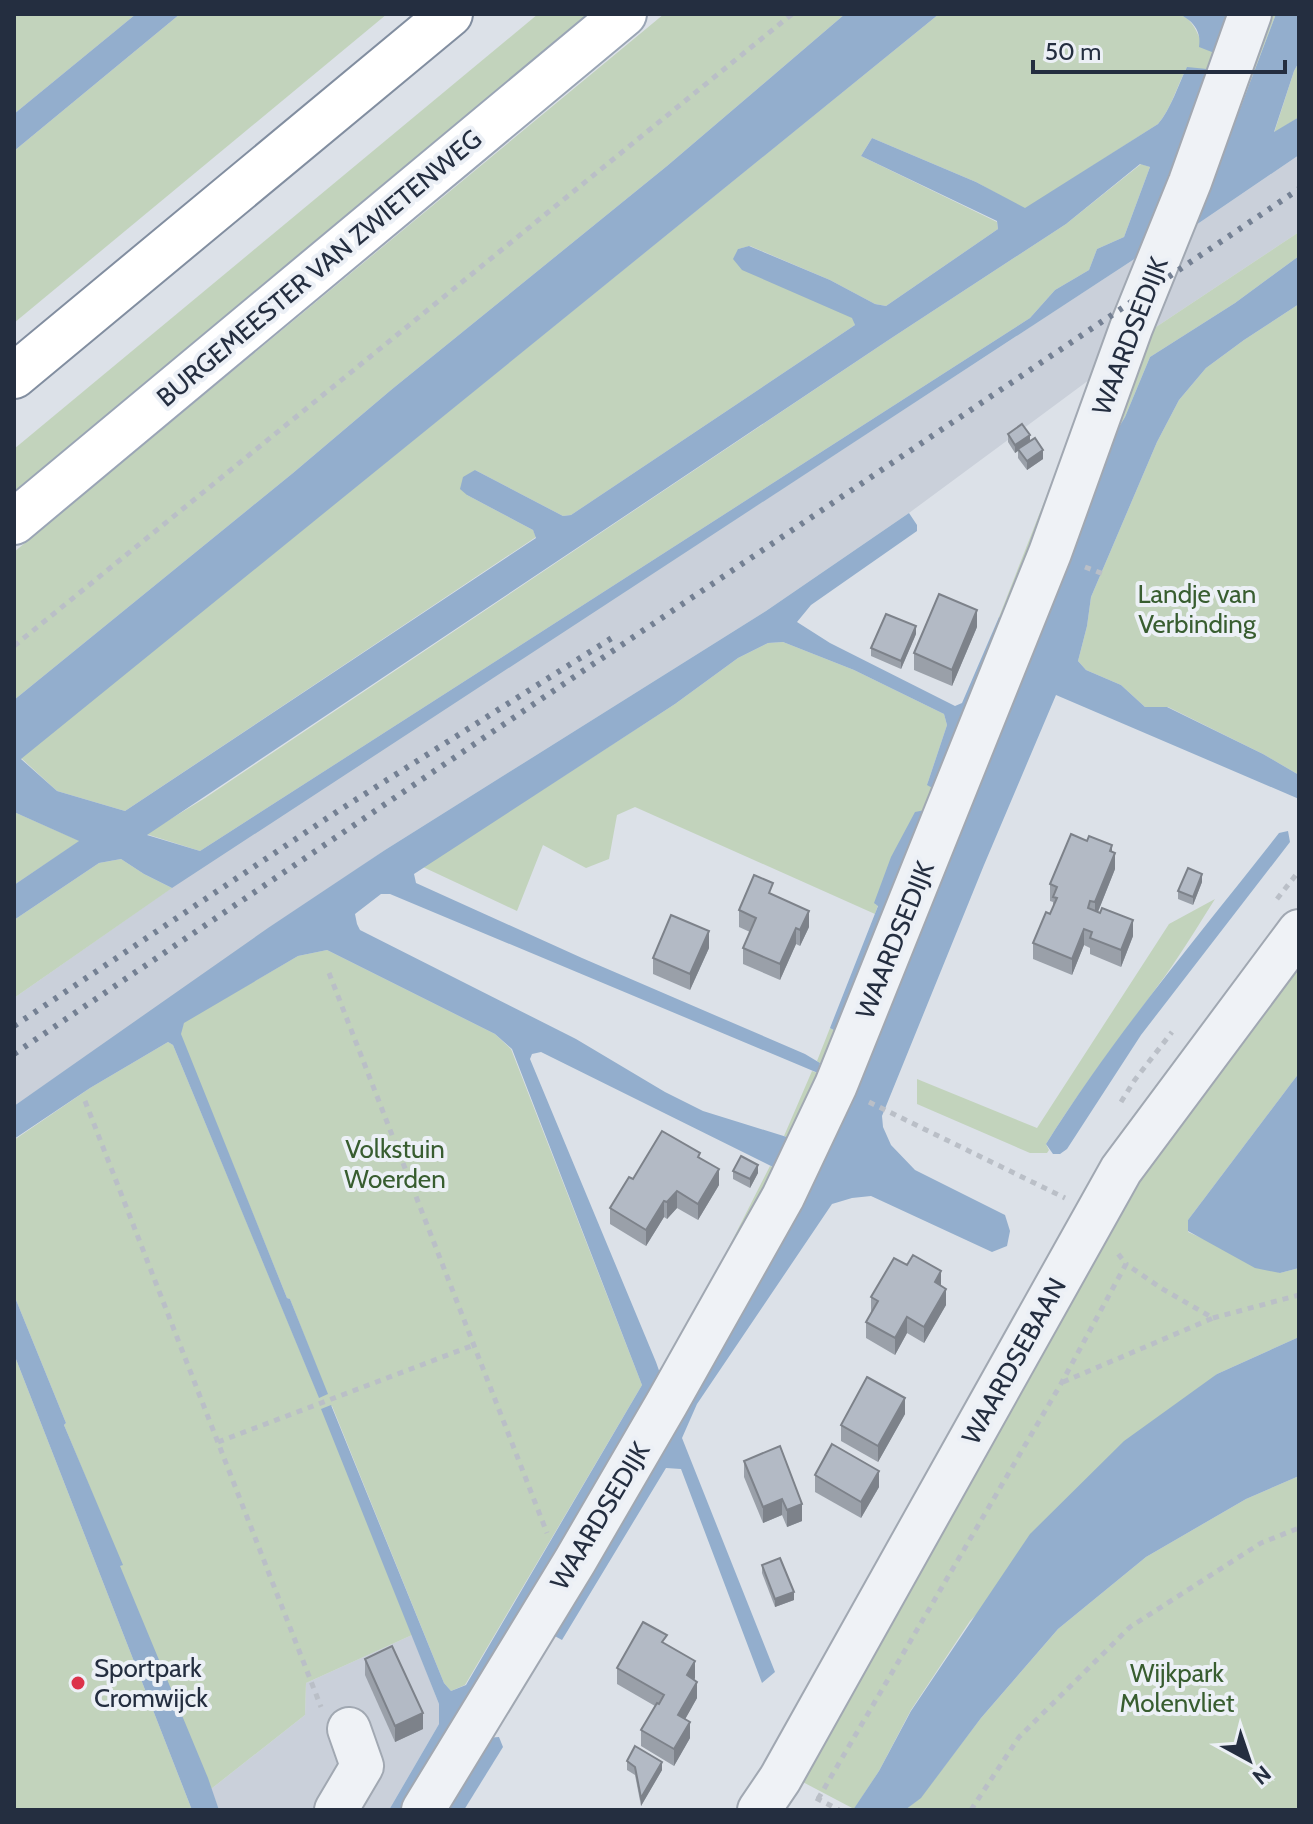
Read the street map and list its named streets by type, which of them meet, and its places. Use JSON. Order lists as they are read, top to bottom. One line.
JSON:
{"streets":{"main road":["BURGEMEESTER VAN ZWIETENWEG"],"street":["WAARDSEDIJK","WAARDSEBAAN"]},"parks":["Landje van Verbinding","Volkstuin Woerden","Wijkpark Molenvliet"],"places":["Sportpark Cromwijck"],"scale_bar":"50 m","north":"bottom right"}
